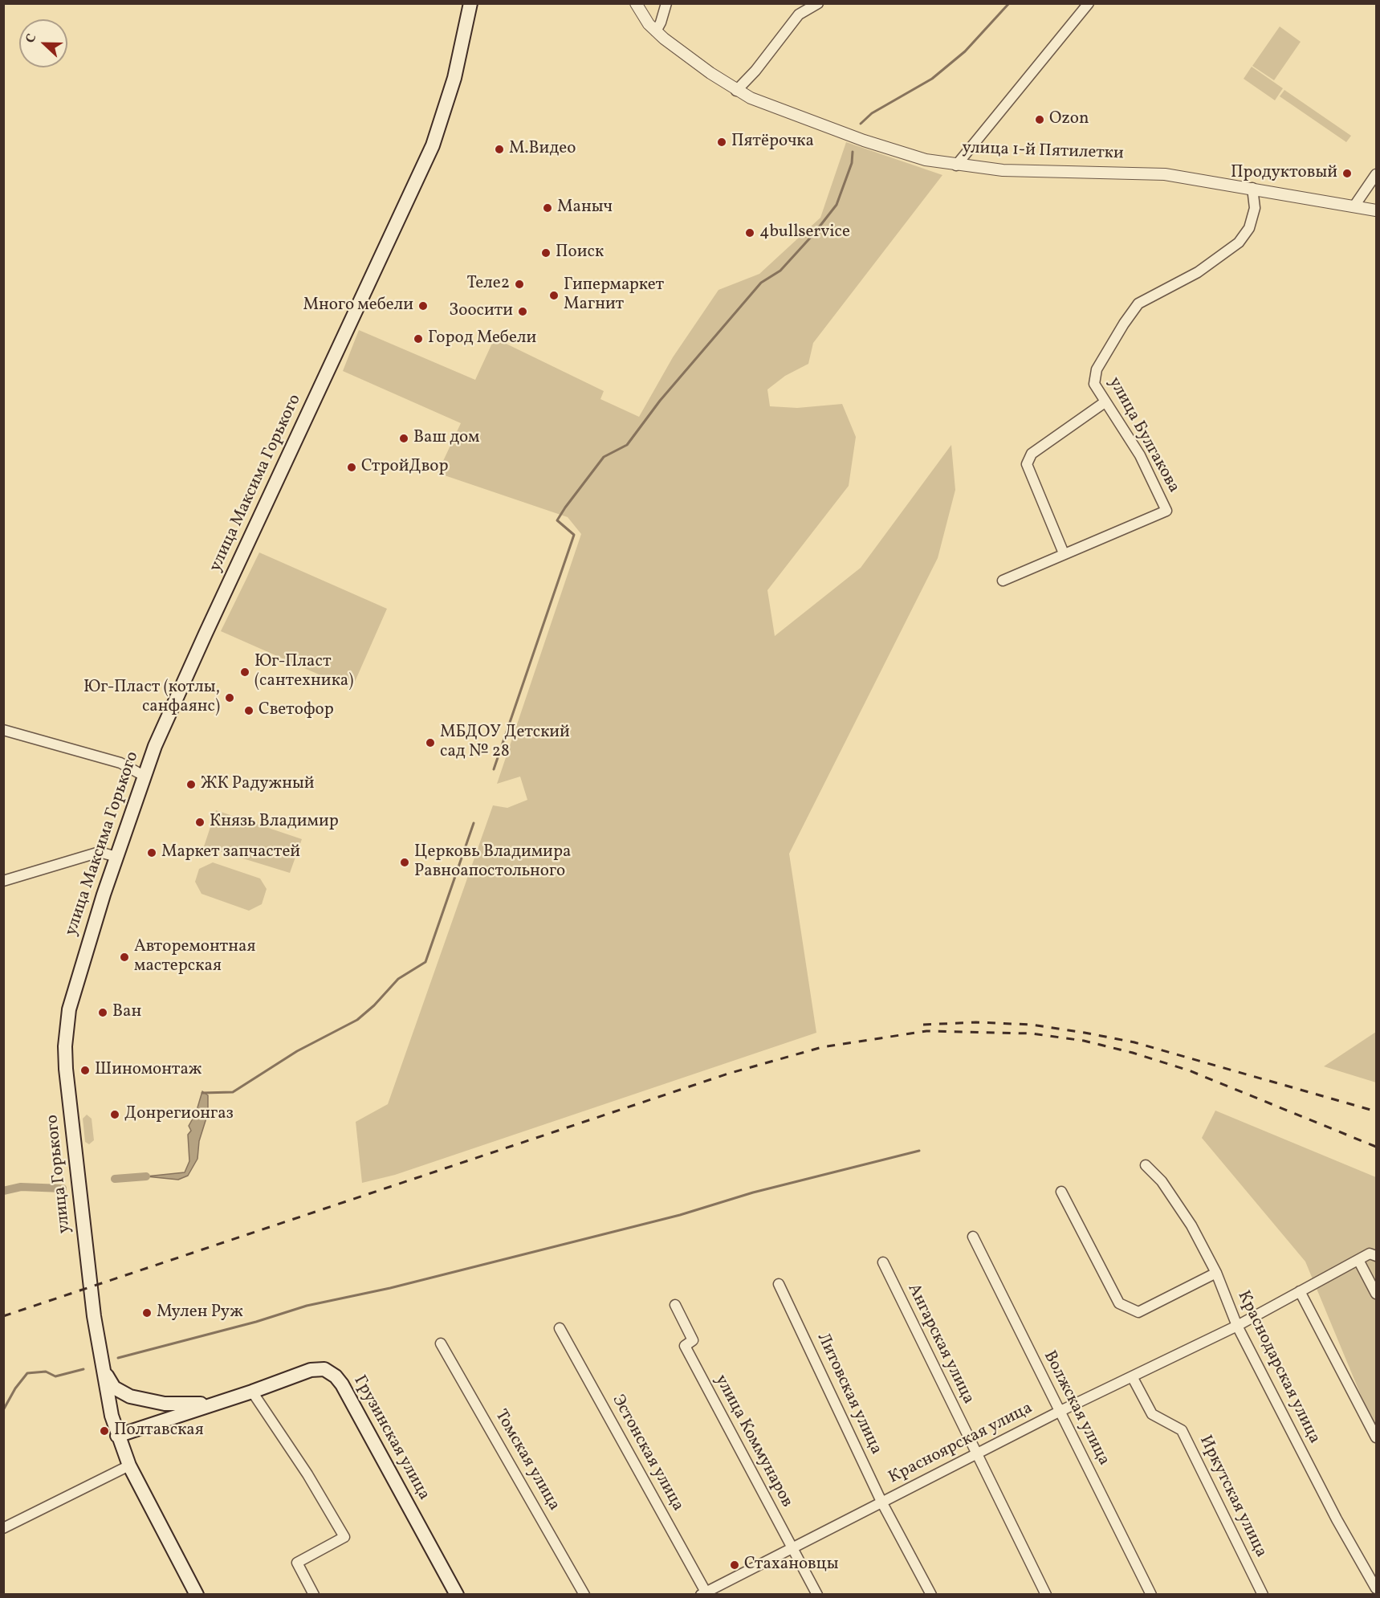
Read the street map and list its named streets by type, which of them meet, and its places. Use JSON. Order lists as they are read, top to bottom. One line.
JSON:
{"streets":{"main road":["улица Максима Горького","улица Горького","Грузинская улица"],"street":["улица 1-й Пятилетки","улица Булгакова","Ангарская улица","Краснодарская улица","Литовская улица","Волжская улица","улица Коммунаров","Красноярская улица","Эстонская улица","Томская улица","Иркутская улица"]},"crossings":[["улица 1-й Пятилетки","улица Булгакова"],["улица Максима Горького","улица Горького"],["Ангарская улица","Красноярская улица"],["Краснодарская улица","Красноярская улица"],["Литовская улица","Красноярская улица"],["Волжская улица","Красноярская улица"],["улица Коммунаров","Красноярская улица"],["Красноярская улица","Эстонская улица"],["Красноярская улица","Иркутская улица"]],"places":["Ozon","Пятёрочка","М.Видео","Продуктовый","Маныч","4bullservice","Поиск","Теле2","Гипермаркет Магнит","Много мебели","Зоосити","Город Мебели","Ваш дом","СтройДвор","Юг-Пласт (сантехника)","Юг-Пласт (котлы, санфаянс)","Светофор","МБДОУ Детский сад № 28","ЖК Радужный","Князь Владимир","Маркет запчастей","Церковь Владимира Равноапостольного","Авторемонтная мастерская","Ван","Шиномонтаж","Донрегионгаз","Мулен Руж","Полтавская","Стахановцы"],"north":"left"}
